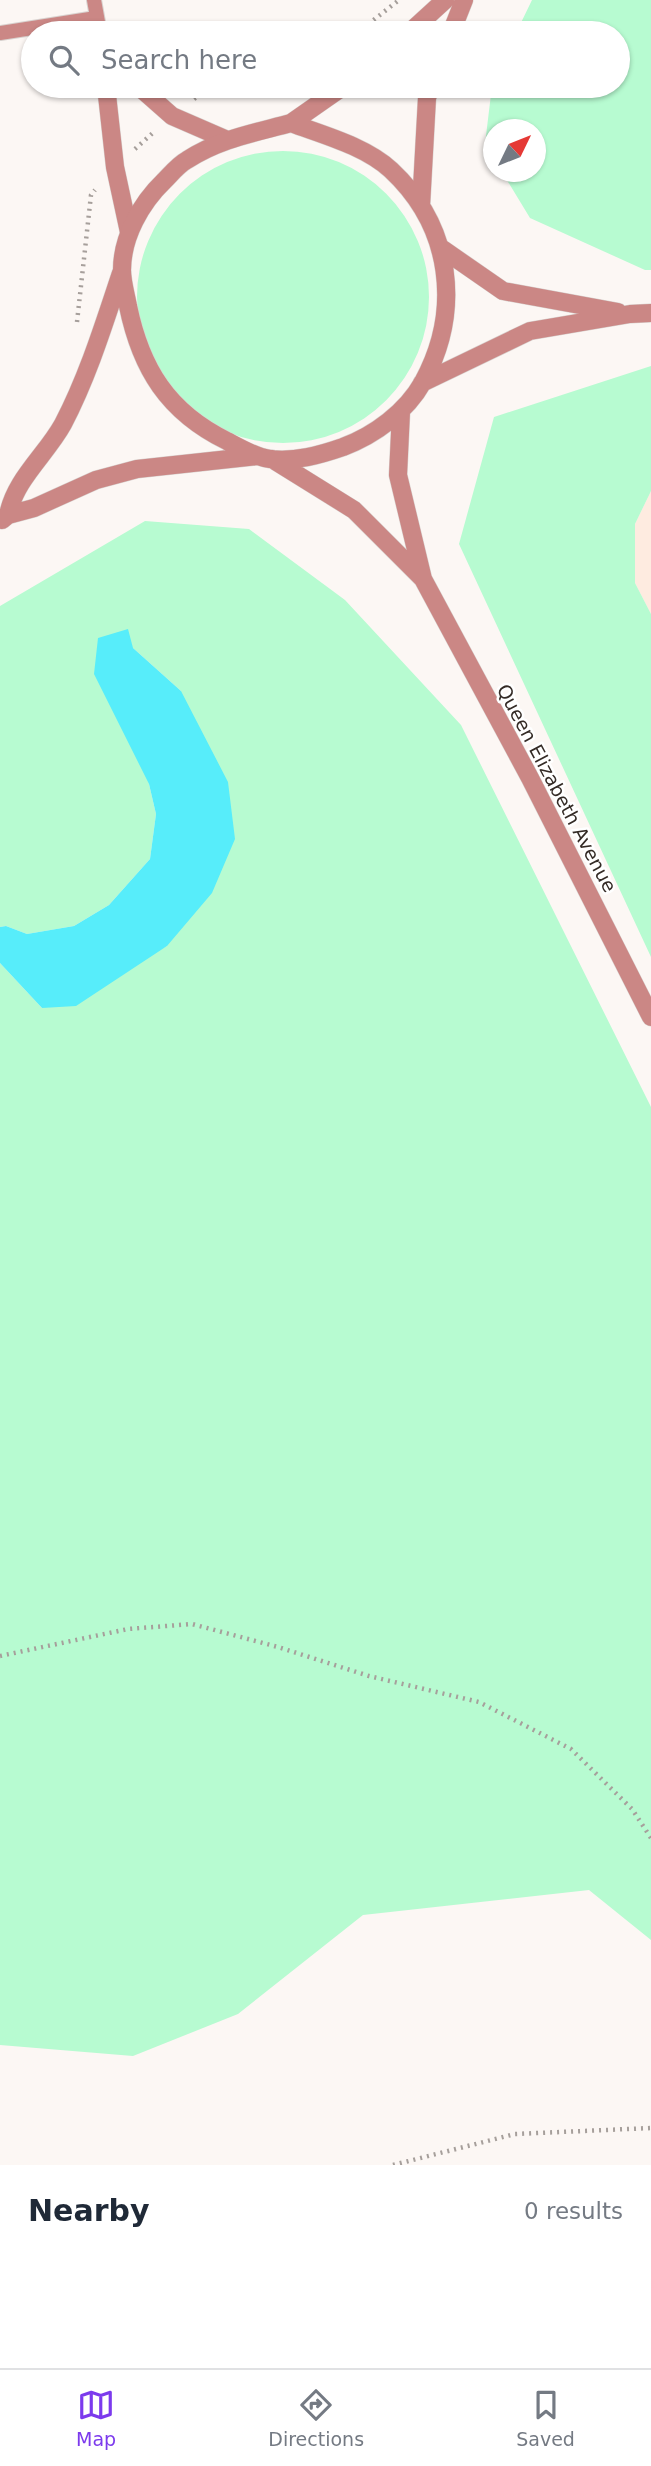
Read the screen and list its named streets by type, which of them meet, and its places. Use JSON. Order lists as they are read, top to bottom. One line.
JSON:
{"streets":{"street":["Queen Elizabeth Avenue"]},"north":"top right","page":{"search":"Search here","heading":["Nearby","0 results"],"nav":["Map","Directions","Saved"]}}
